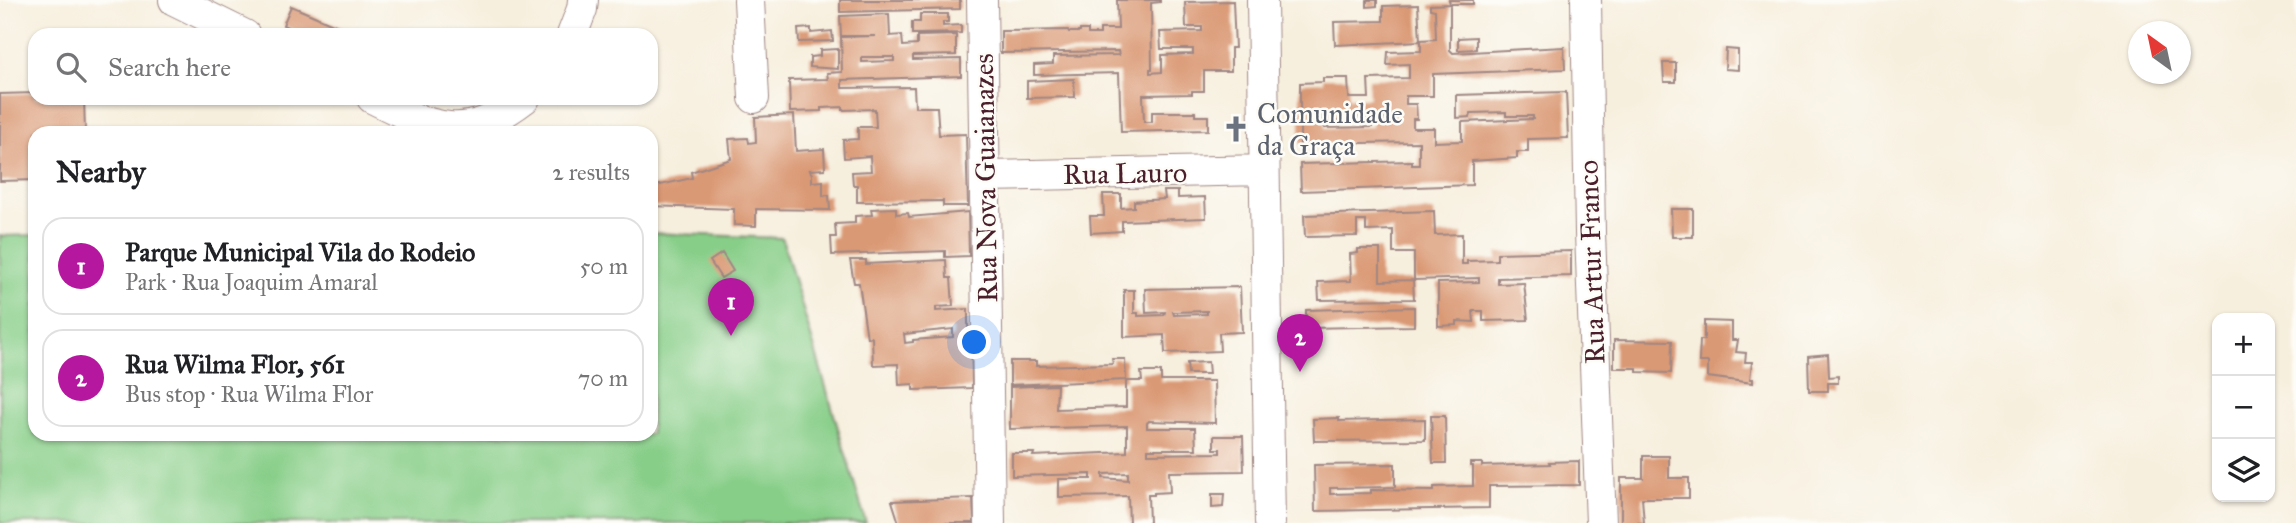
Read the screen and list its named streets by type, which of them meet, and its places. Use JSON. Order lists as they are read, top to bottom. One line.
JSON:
{"streets":{"street":["Rua Lauro","Rua Nova Guaianazes","Rua Artur Franco"]},"crossings":[["Rua Lauro","Rua Nova Guaianazes"]],"places":{"church":["Comunidade da Graça"]},"north":"top left","page":{"search":"Search here","heading":["Nearby","2 results"],"list":[{"mark":"1","name":"Parque Municipal Vila do Rodeio","note":"Park · Rua Joaquim Amaral","value":"50 m"},{"mark":"2","name":"Rua Wilma Flor, 561","note":"Bus stop · Rua Wilma Flor","value":"70 m"}],"pins":["1","2"],"map_buttons":["+","−"]}}
